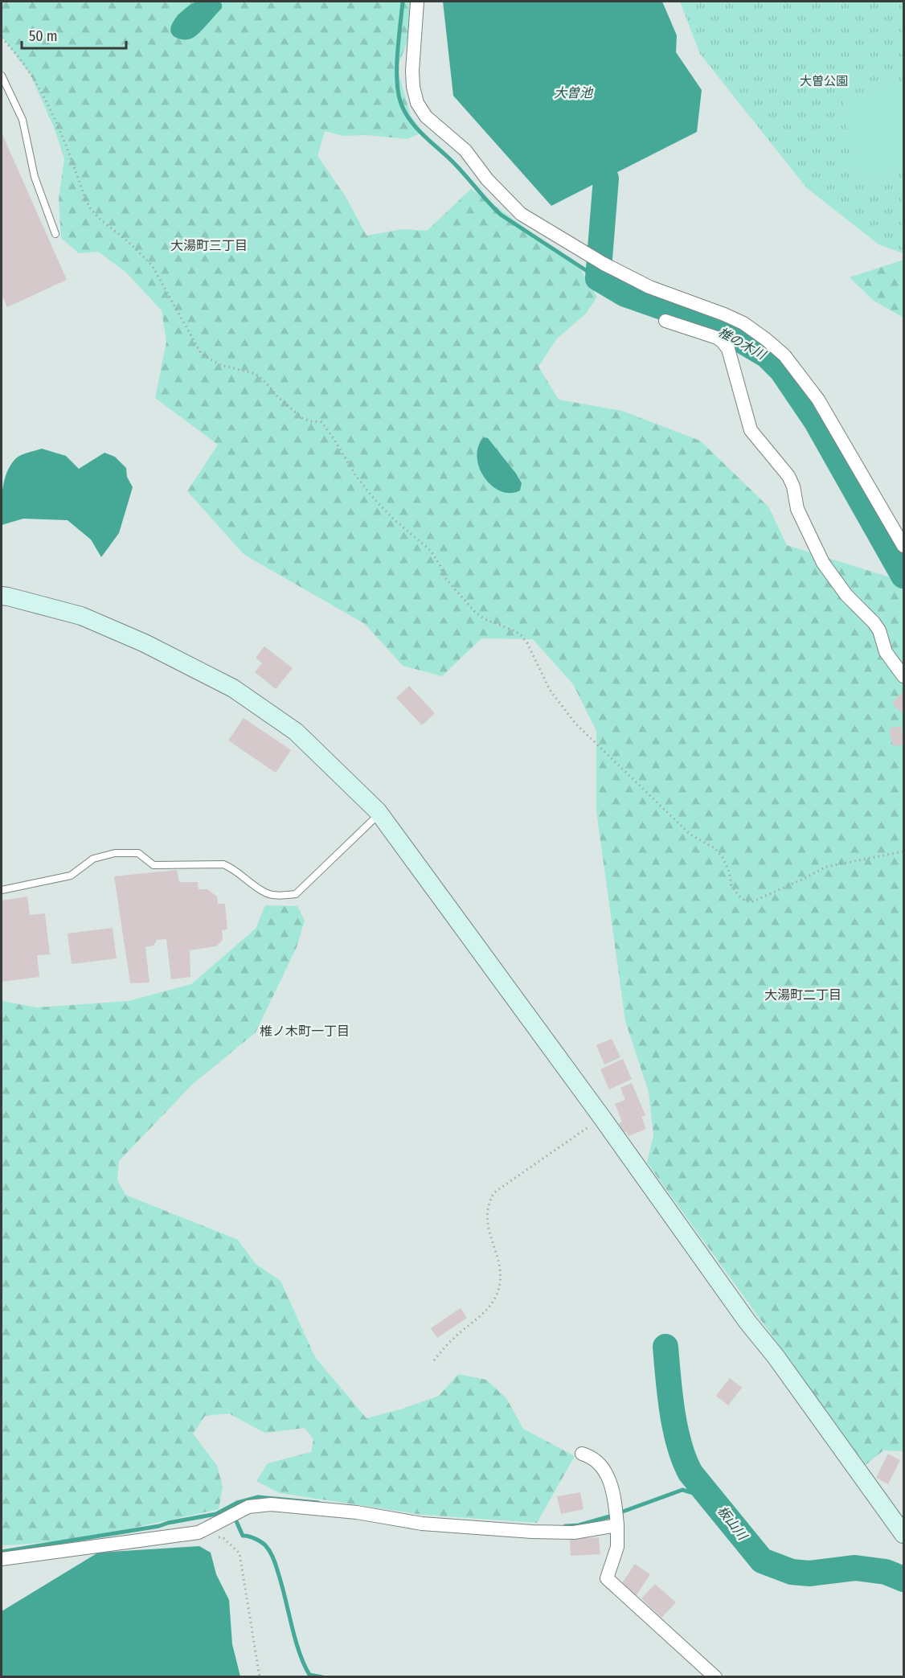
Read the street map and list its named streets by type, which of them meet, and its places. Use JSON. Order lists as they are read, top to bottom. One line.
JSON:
{"districts":["大湯町三丁目","大湯町二丁目","椎ノ木町一丁目"],"water":["大曽池","椎の木川","板山川"],"parks":["大曽公園"],"scale_bar":"50 m"}
